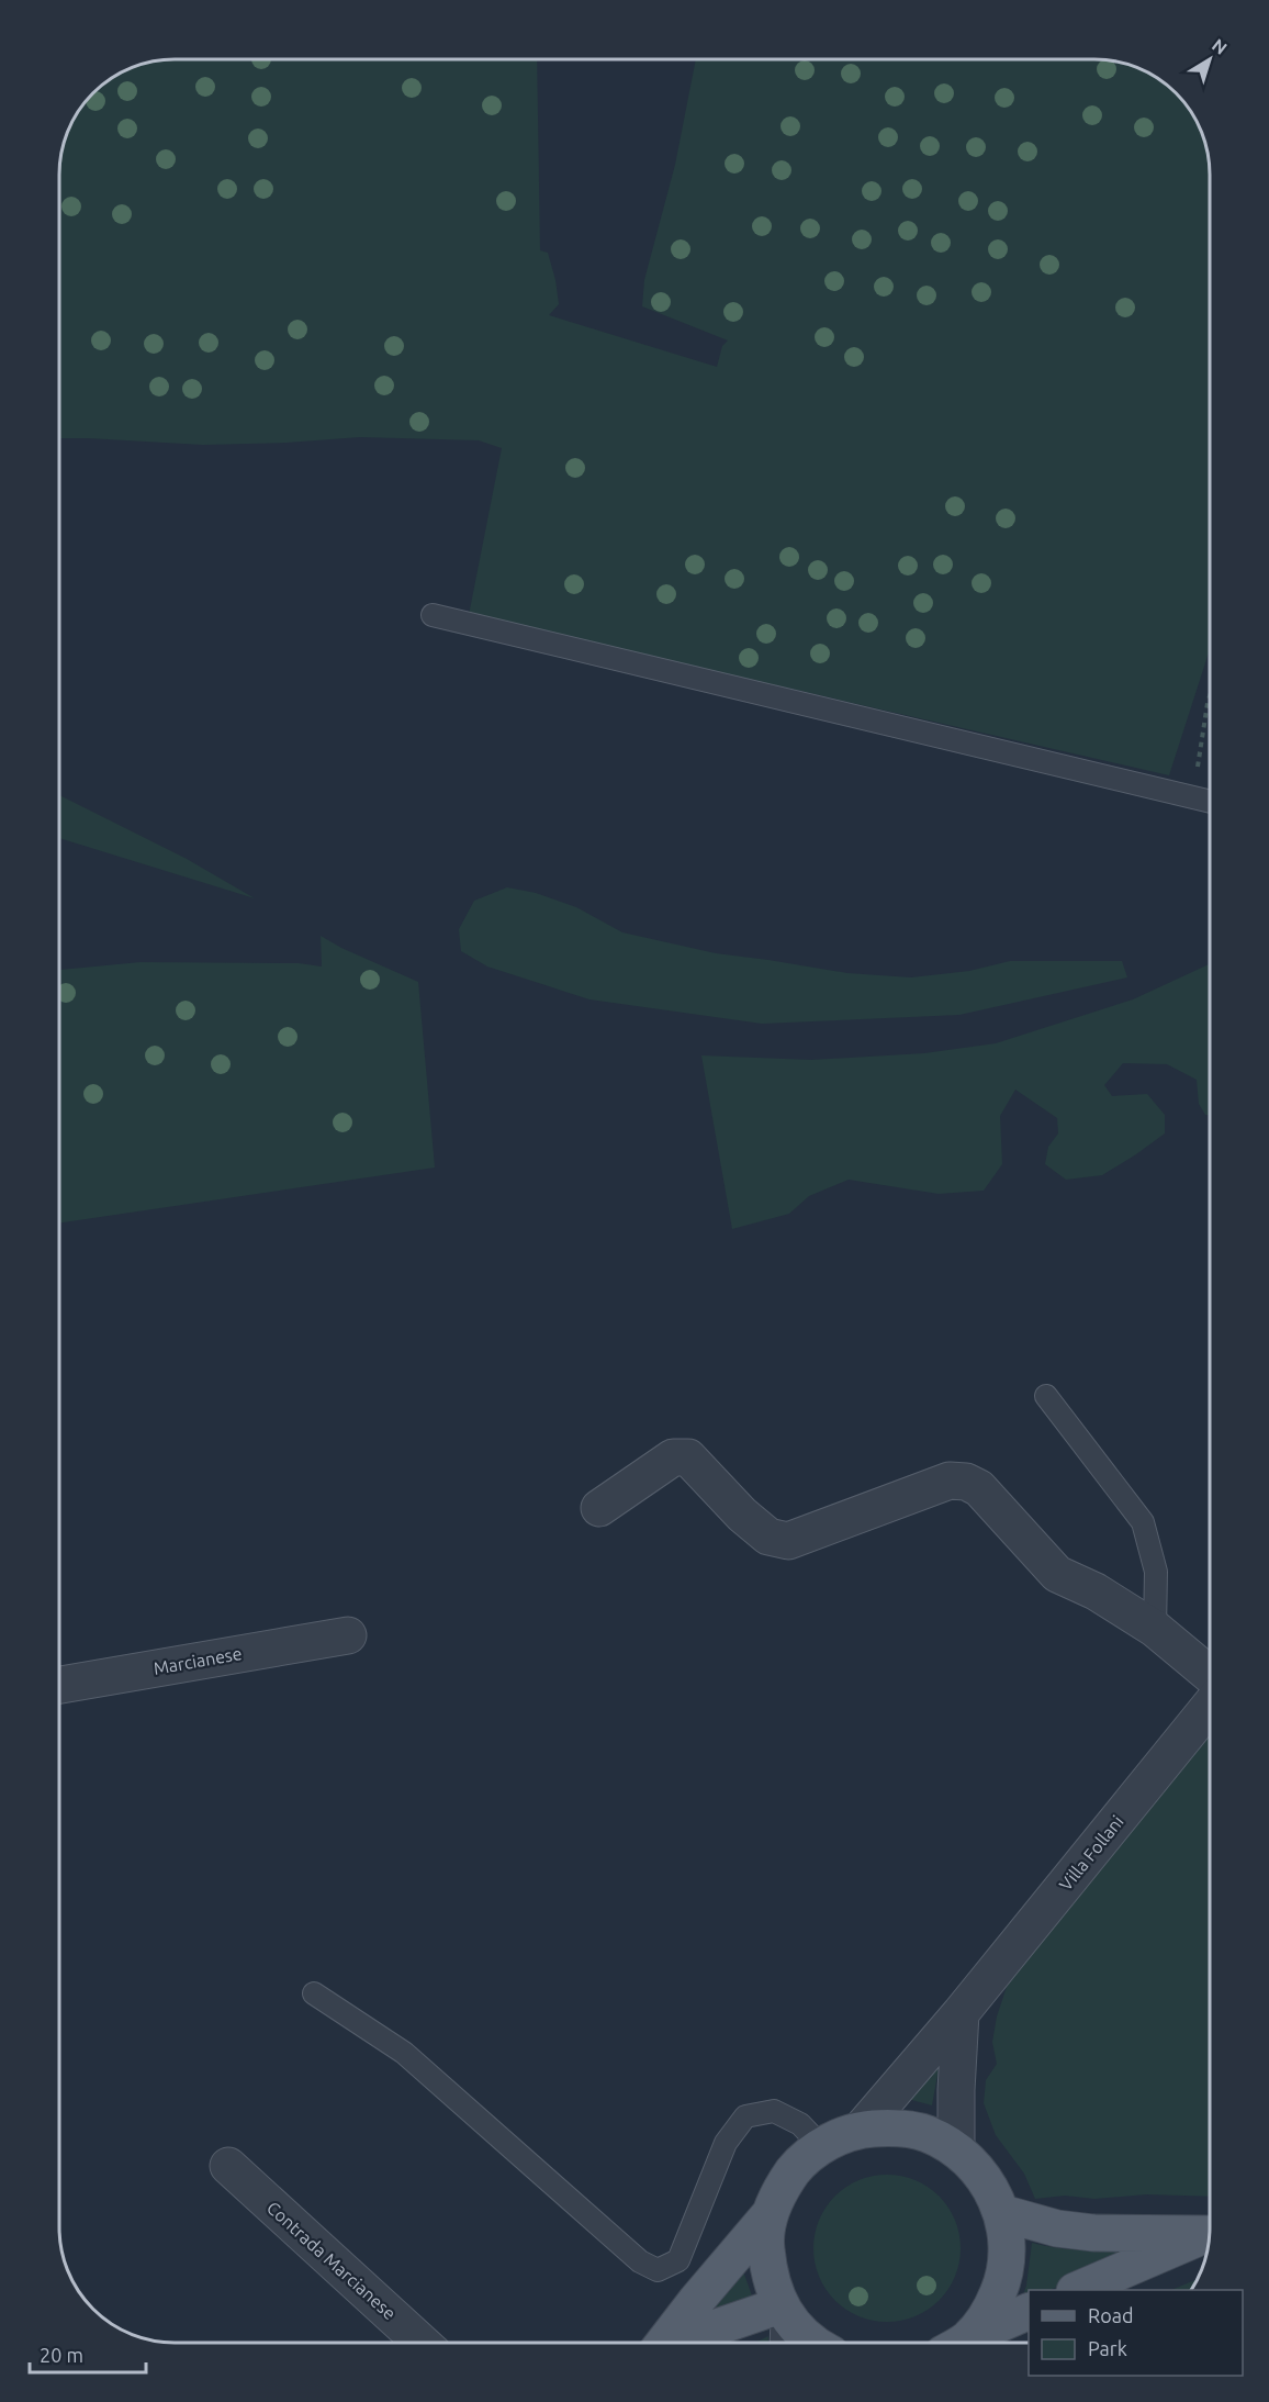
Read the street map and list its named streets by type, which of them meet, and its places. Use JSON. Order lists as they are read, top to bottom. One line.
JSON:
{"streets":{"street":["Marcianese","Villa Follani","Contrada Marcianese"]},"legend":["Road","Park"],"scale_bar":"20 m","north":"top right"}
